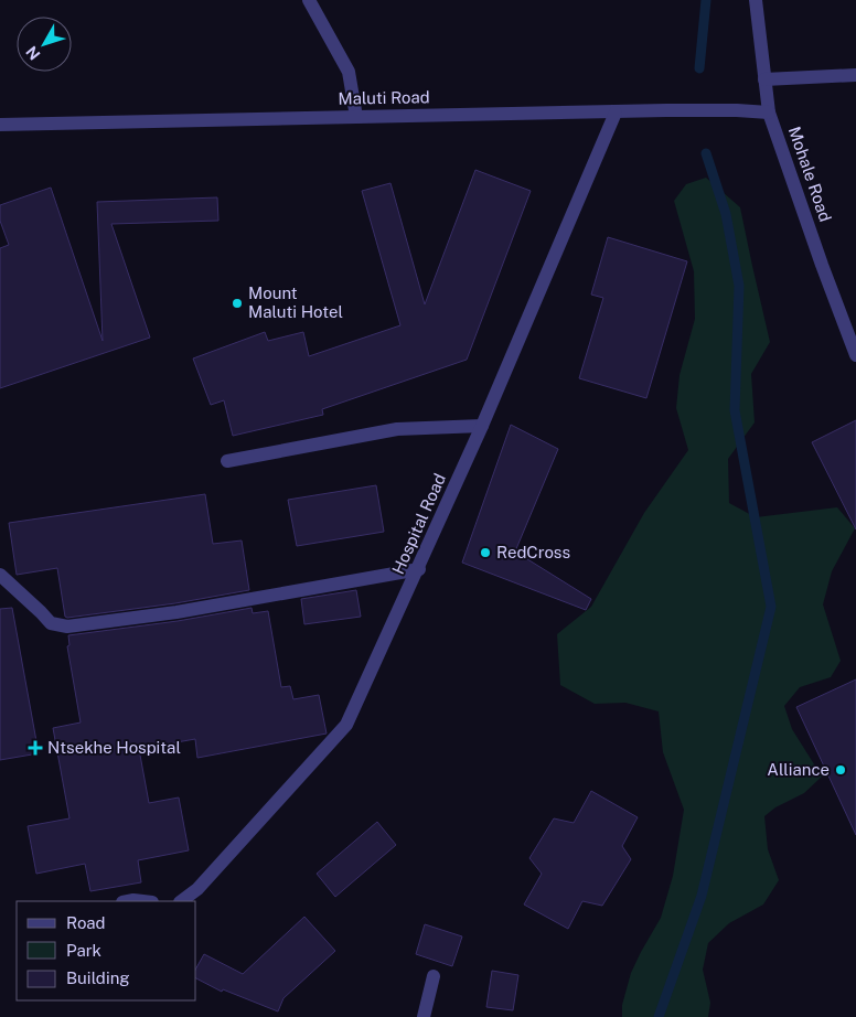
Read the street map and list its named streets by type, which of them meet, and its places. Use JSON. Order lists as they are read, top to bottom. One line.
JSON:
{"streets":{"street":["Maluti Road","Mohale Road","Hospital Road"]},"crossings":[["Maluti Road","Mohale Road"],["Maluti Road","Hospital Road"]],"places":{"other":["Mount Maluti Hotel","RedCross","Alliance"],"health":["Ntsekhe Hospital"]},"legend":["Road","Park","Building"],"north":"bottom left"}
